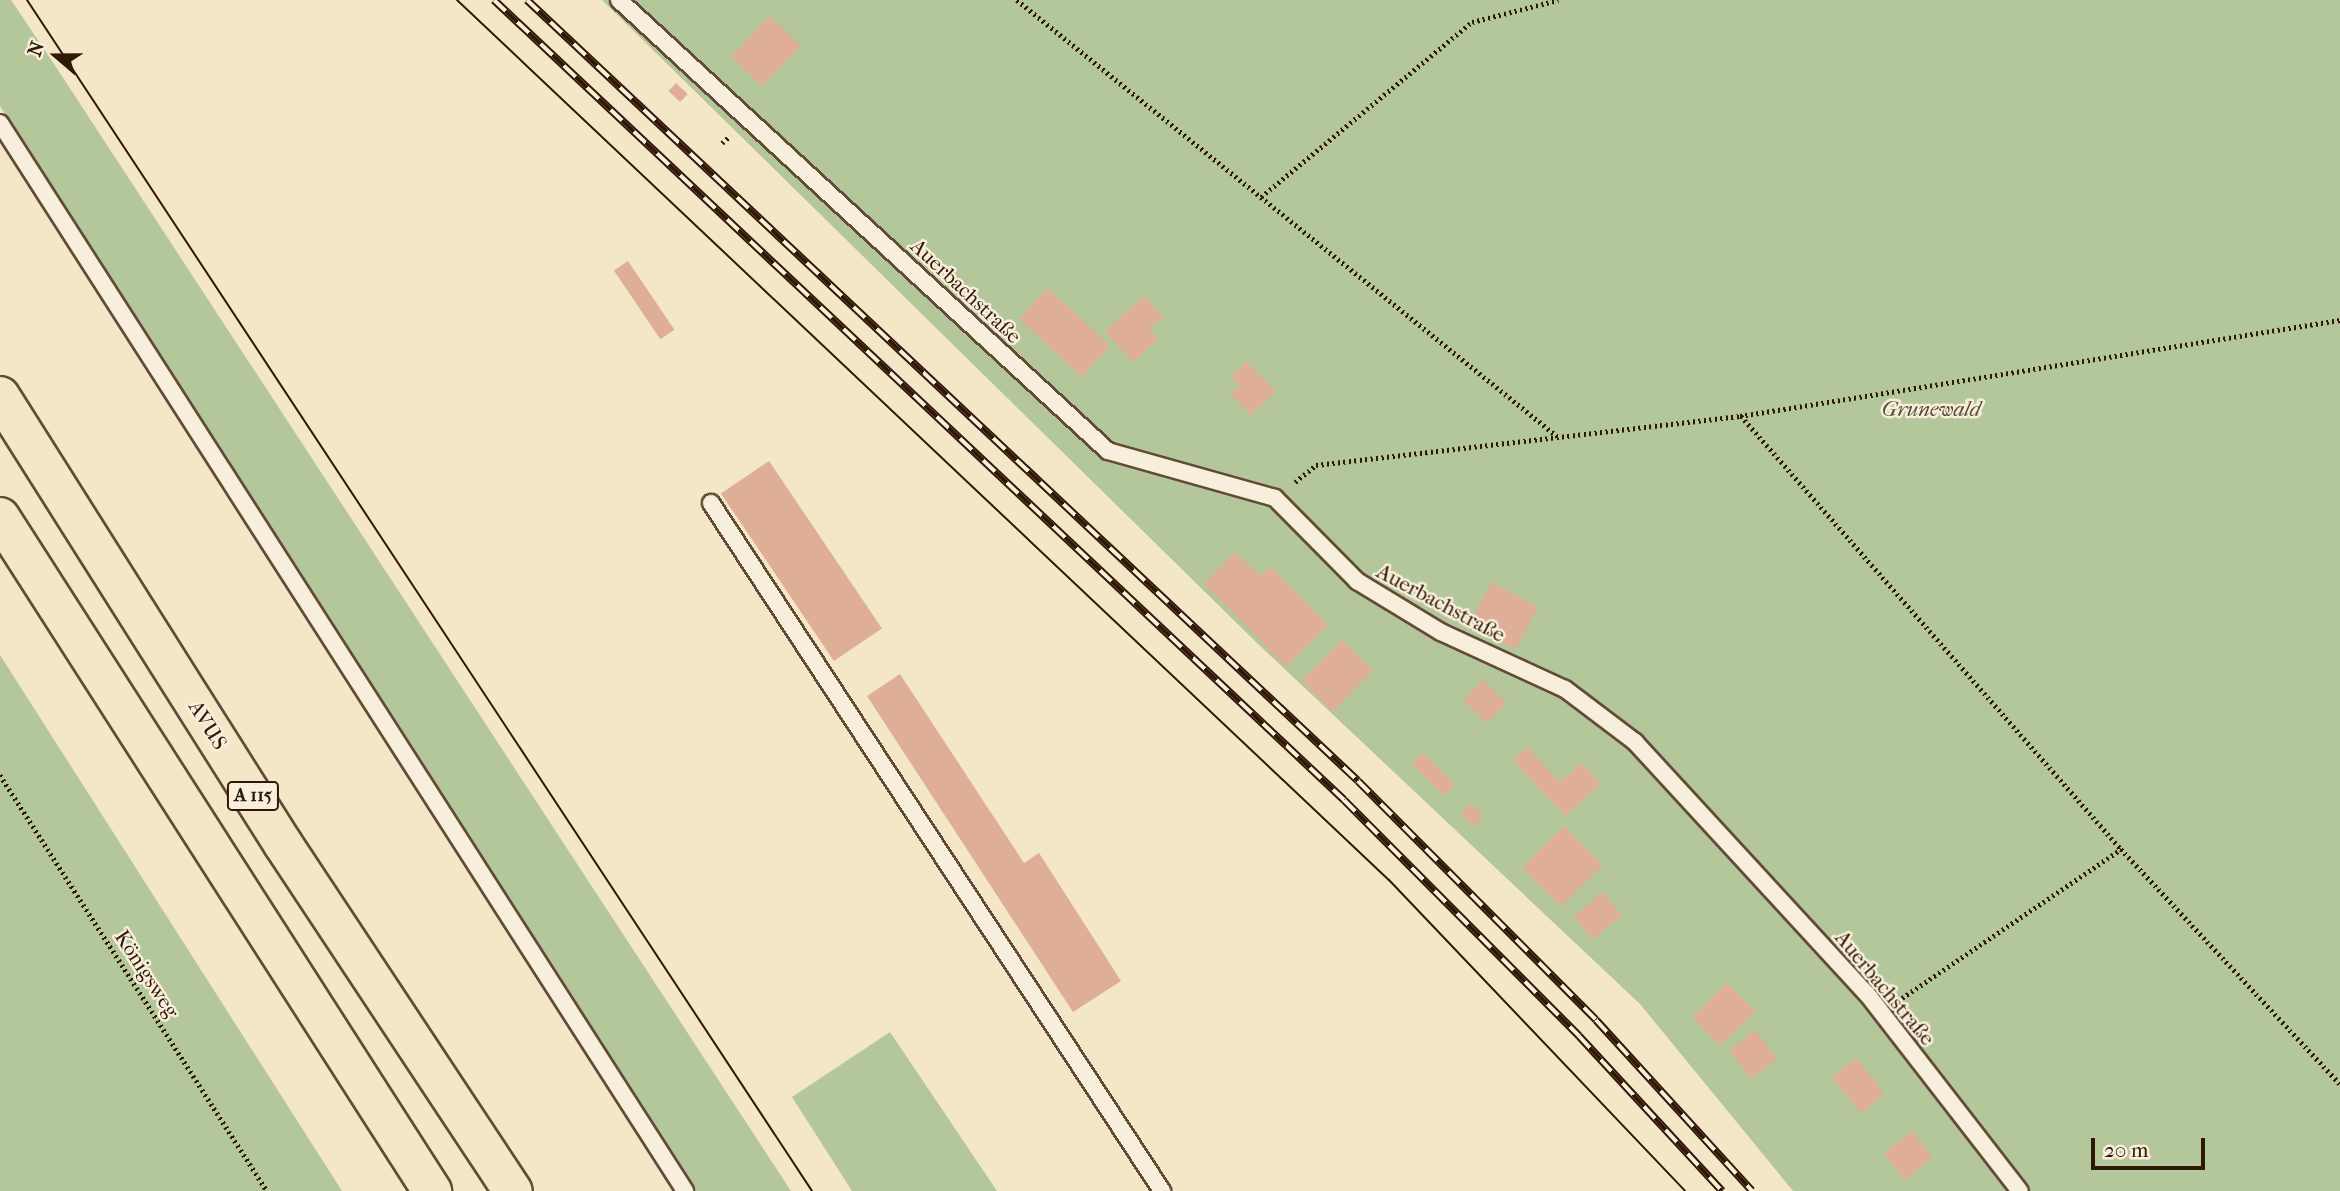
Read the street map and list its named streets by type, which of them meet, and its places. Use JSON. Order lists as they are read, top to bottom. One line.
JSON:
{"streets":{"highway":["AVUS","A 115"],"lane":["Auerbachstraße"],"path":["Königsweg"]},"parks":["Grunewald"],"scale_bar":"20 m","north":"left"}
